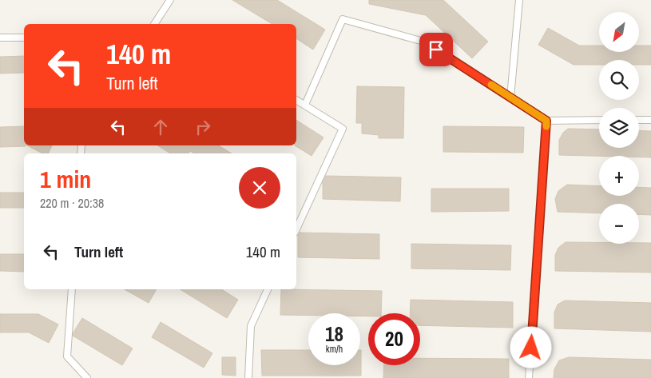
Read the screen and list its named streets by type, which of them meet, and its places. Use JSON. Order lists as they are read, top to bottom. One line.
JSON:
{"north":"bottom left","page":{"map_buttons":["+","−"],"turn":["140 m","Turn left"],"heading":["1 min","220 m · 20:38"],"list":[{"name":"Turn left","value":"140 m"}],"speed":"18 km/h","limit":"20"}}
